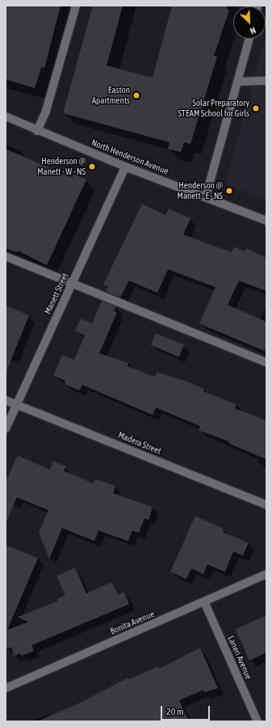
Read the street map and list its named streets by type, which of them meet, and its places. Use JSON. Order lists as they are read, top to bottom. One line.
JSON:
{"streets":{"street":["North Henderson Avenue","Manett Street","Madera Street","Bonita Avenue","Laneri Avenue"]},"crossings":[["North Henderson Avenue","Manett Street"],["Manett Street","Madera Street"],["Bonita Avenue","Laneri Avenue"]],"places":["Easton Apartments","Solar Preparatory STEAM School for Girls","Henderson @ Manett - W - NS","Henderson @ Manett - E - NS"],"scale_bar":"20 m","north":"bottom right"}
